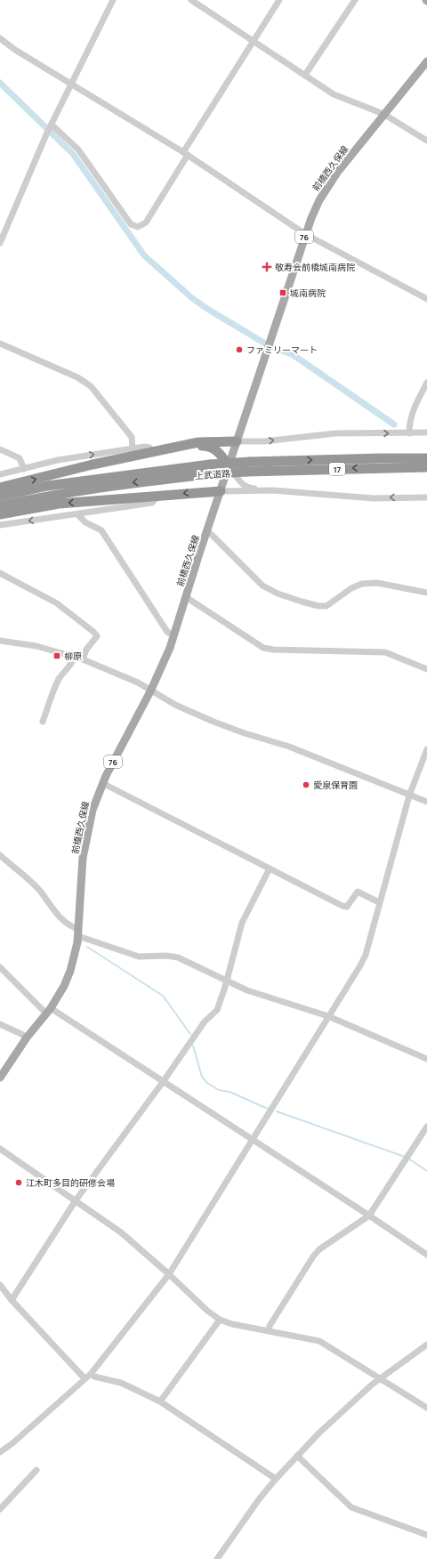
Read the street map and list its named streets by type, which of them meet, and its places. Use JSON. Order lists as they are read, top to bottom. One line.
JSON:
{"streets":{"highway":["17","上武道路"],"main road":["前橋西久保線","76"]},"crossings":[["17","上武道路"]],"places":{"health":["敬寿会前橋城南病院"],"transit":["城南病院","柳原"],"other":["ファミリーマート","愛泉保育園","江木町多目的研修会場"]}}
